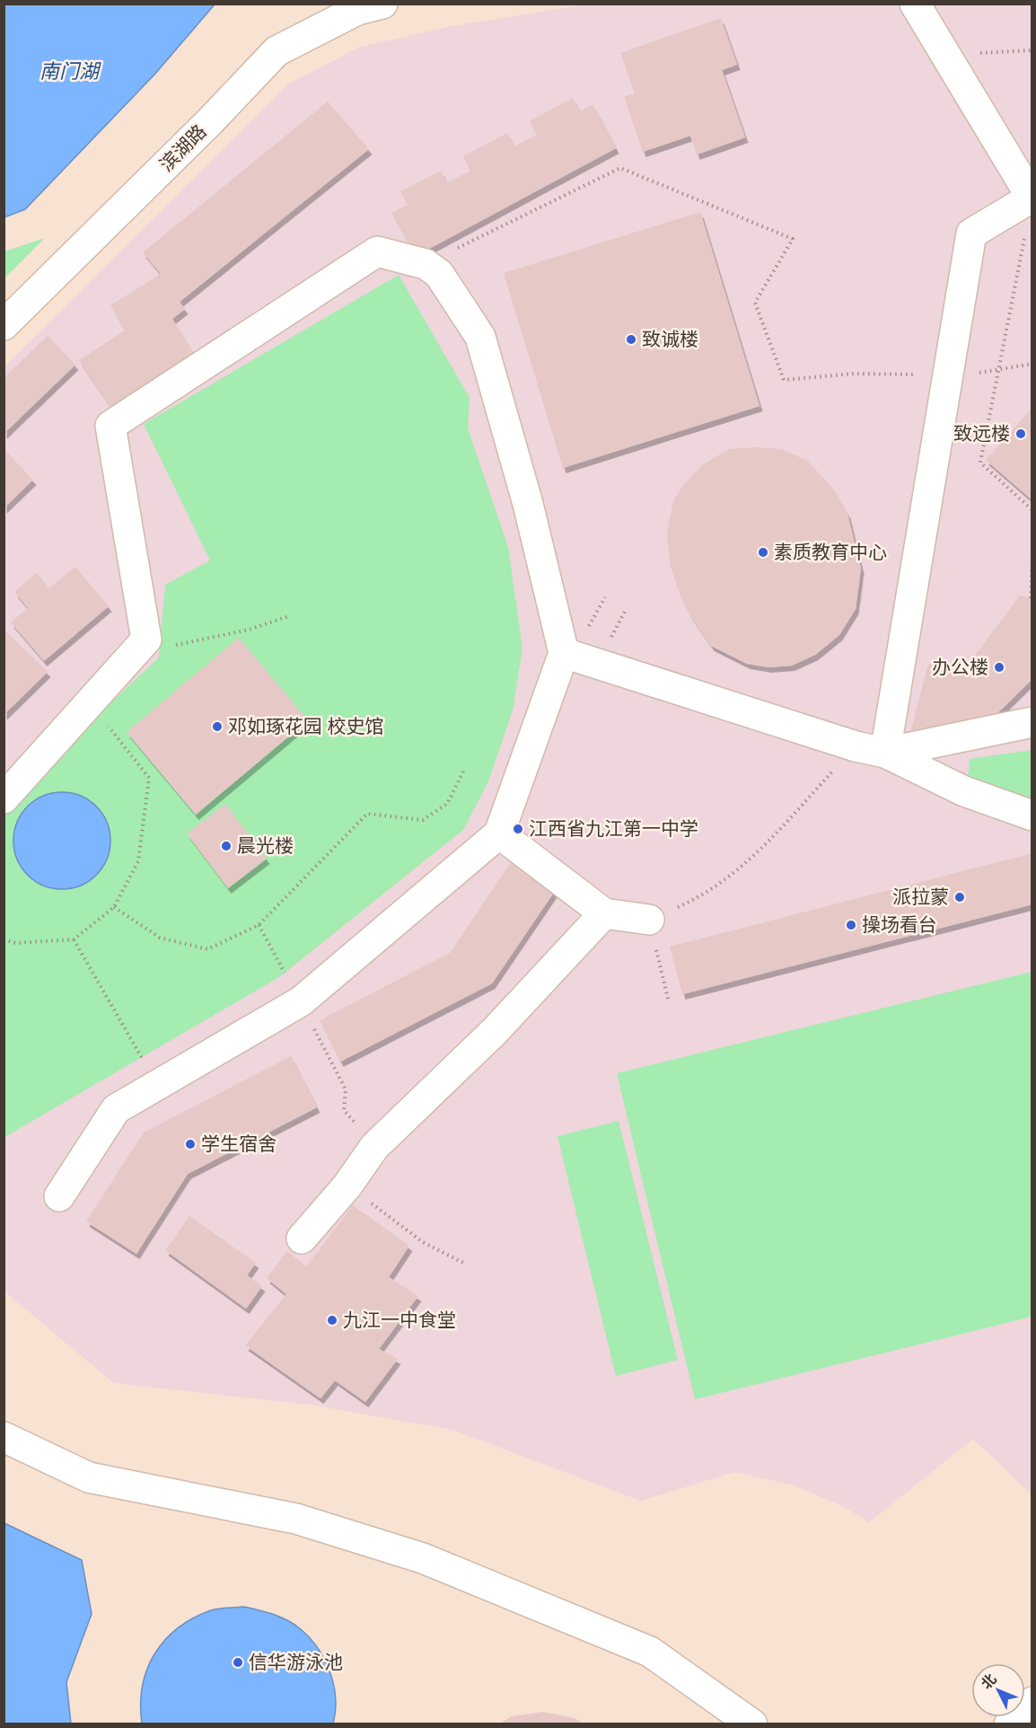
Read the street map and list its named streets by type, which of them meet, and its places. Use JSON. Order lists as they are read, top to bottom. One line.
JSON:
{"streets":{"street":["滨湖路"]},"water":["南门湖"],"places":["致诚楼","致远楼","素质教育中心","办公楼","邓如琢花园 校史馆","江西省九江第一中学","晨光楼","派拉蒙","操场看台","学生宿舍","九江一中食堂","信华游泳池"],"north":"top left"}
